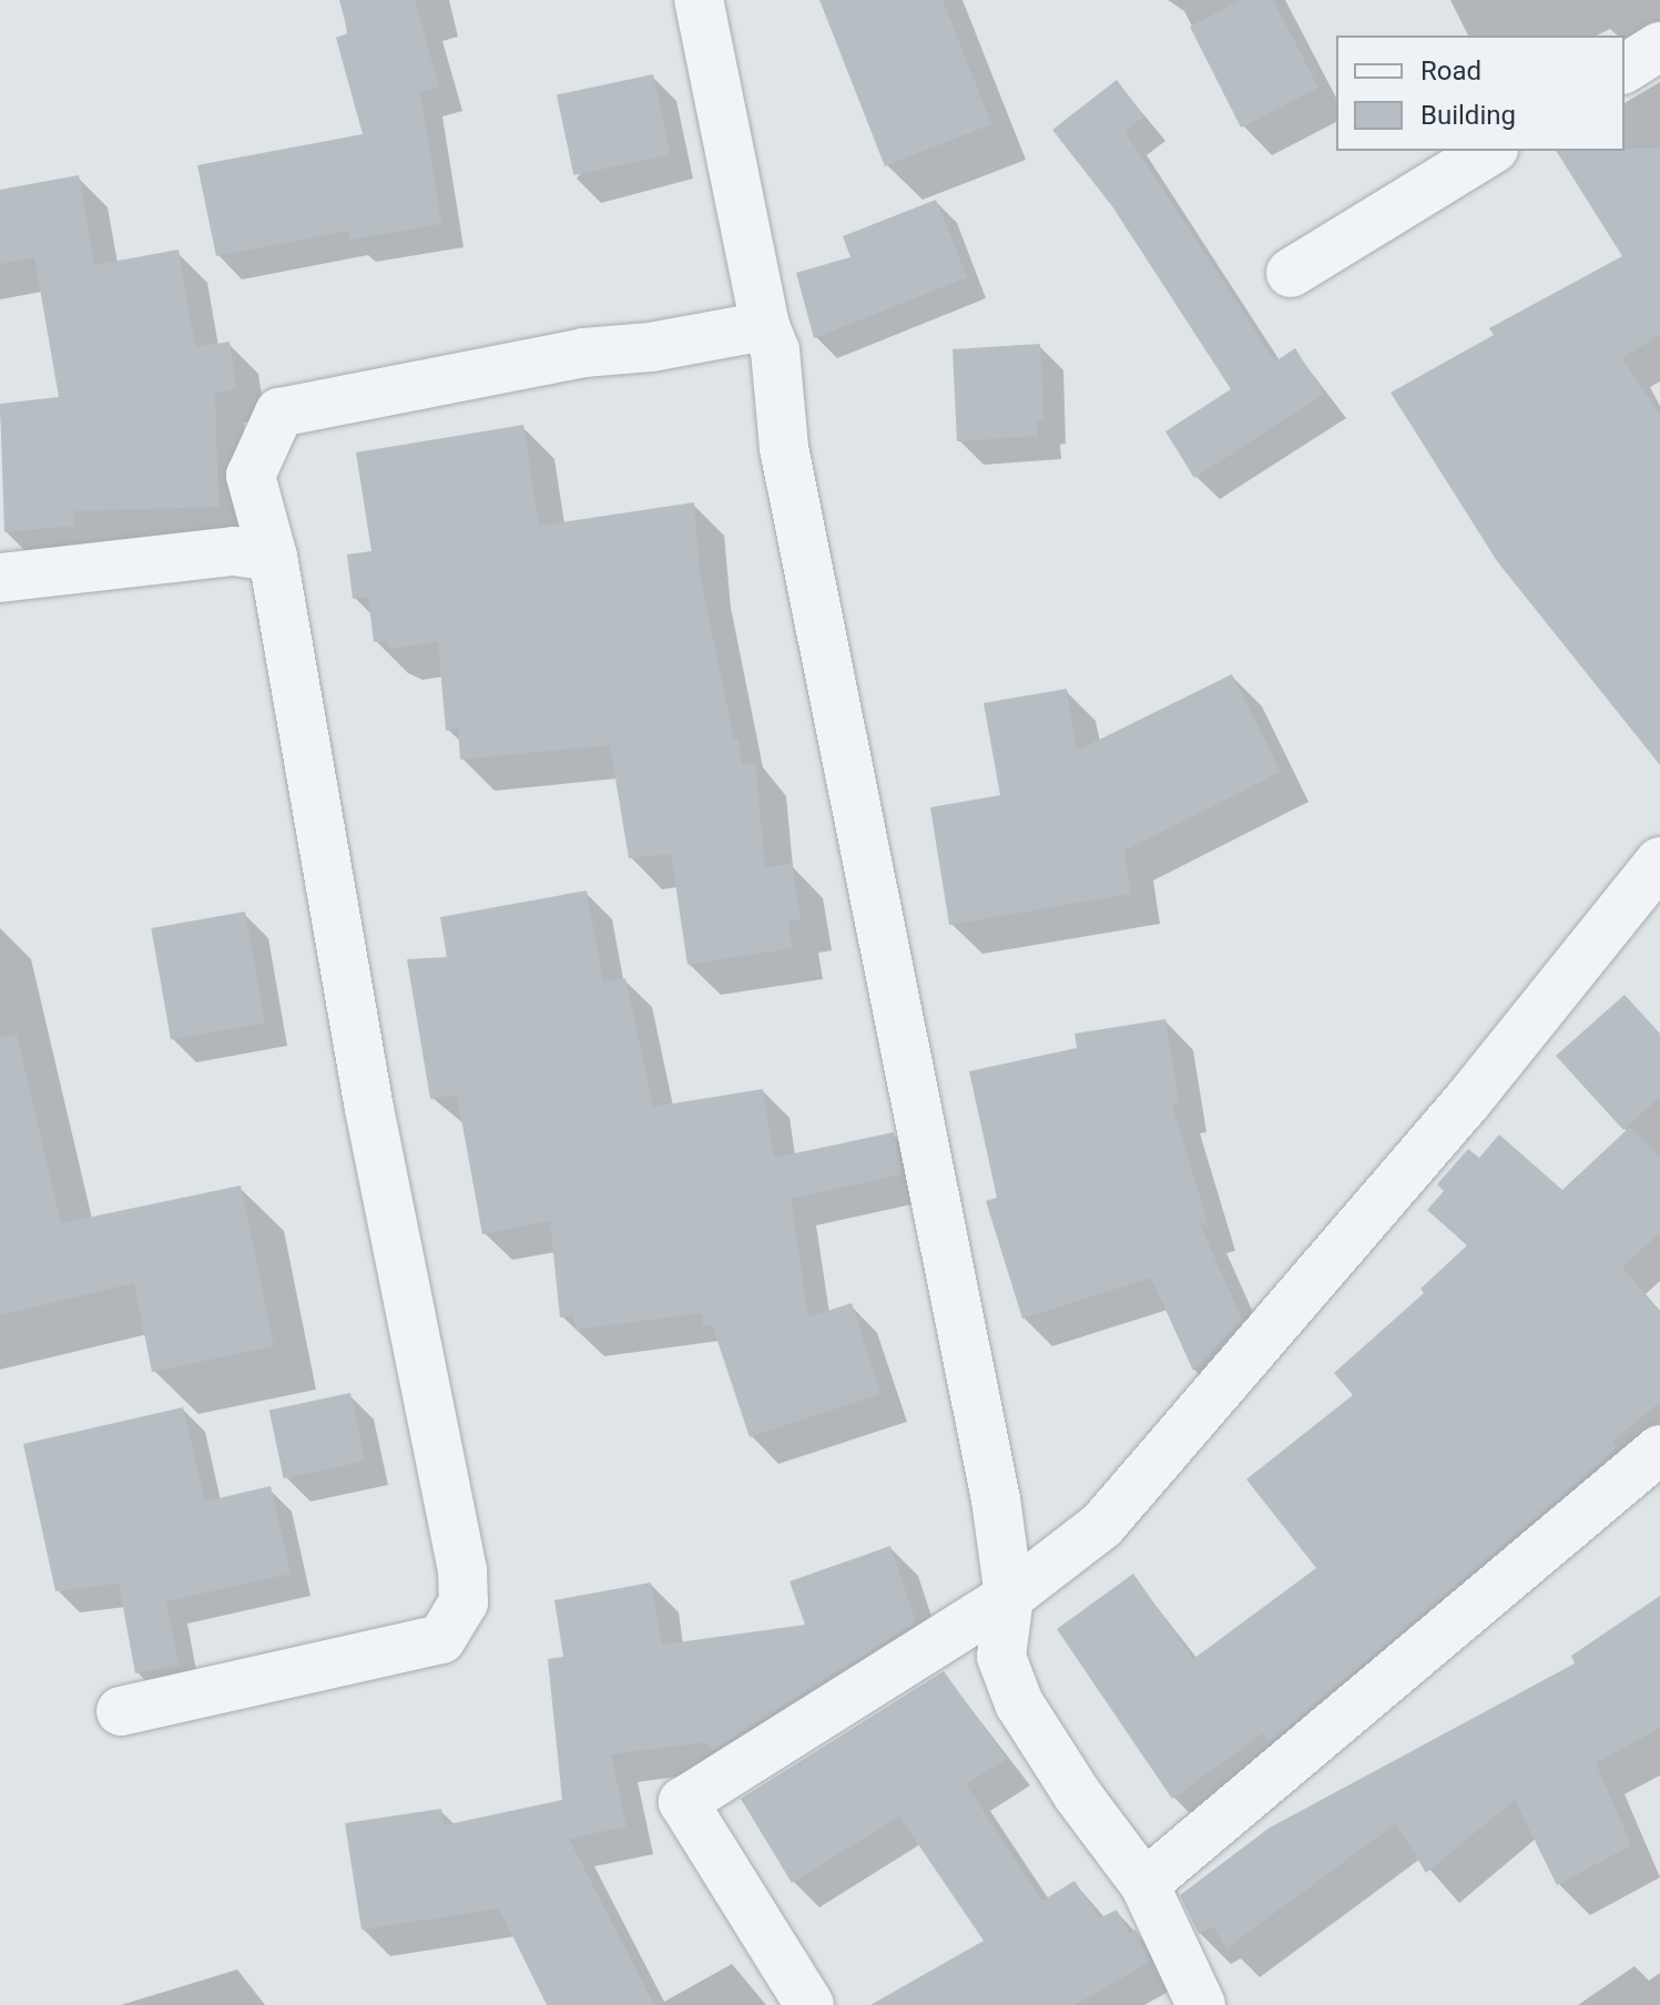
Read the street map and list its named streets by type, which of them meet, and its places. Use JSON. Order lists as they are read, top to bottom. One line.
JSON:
{"legend":["Road","Building"]}
